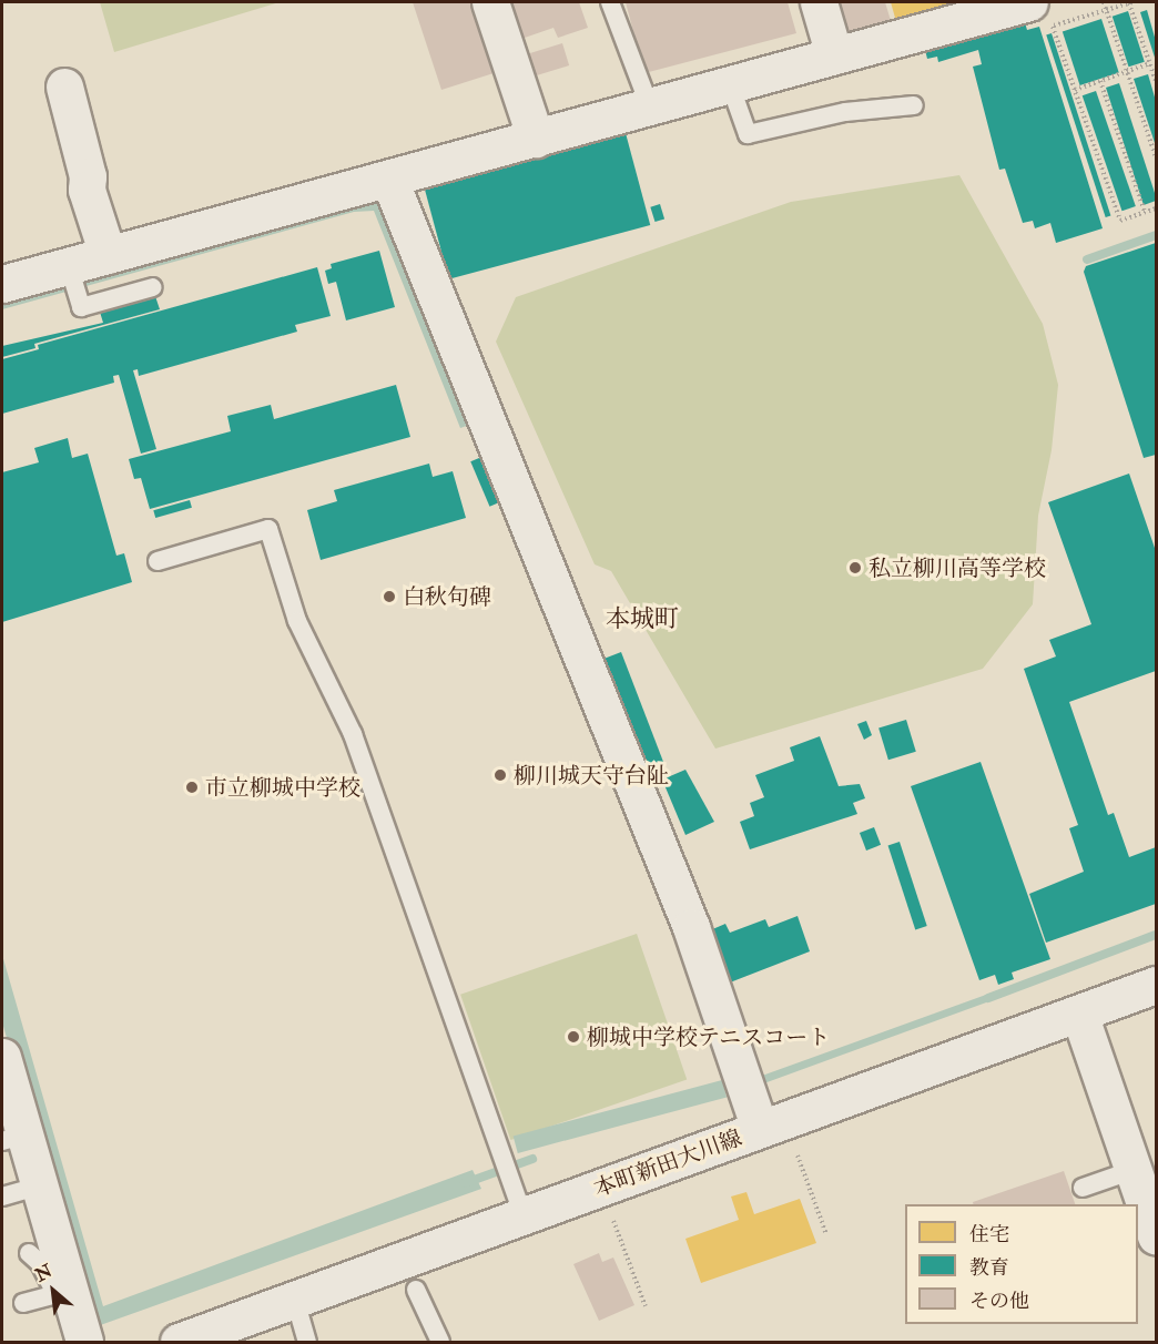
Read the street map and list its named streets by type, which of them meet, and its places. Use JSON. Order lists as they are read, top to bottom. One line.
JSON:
{"streets":{"street":["本町新田大川線"]},"districts":["本城町"],"places":["私立柳川高等学校","白秋句碑","柳川城天守台阯","市立柳城中学校","柳城中学校テニスコート"],"legend":["住宅","教育","その他"],"north":"top left"}
